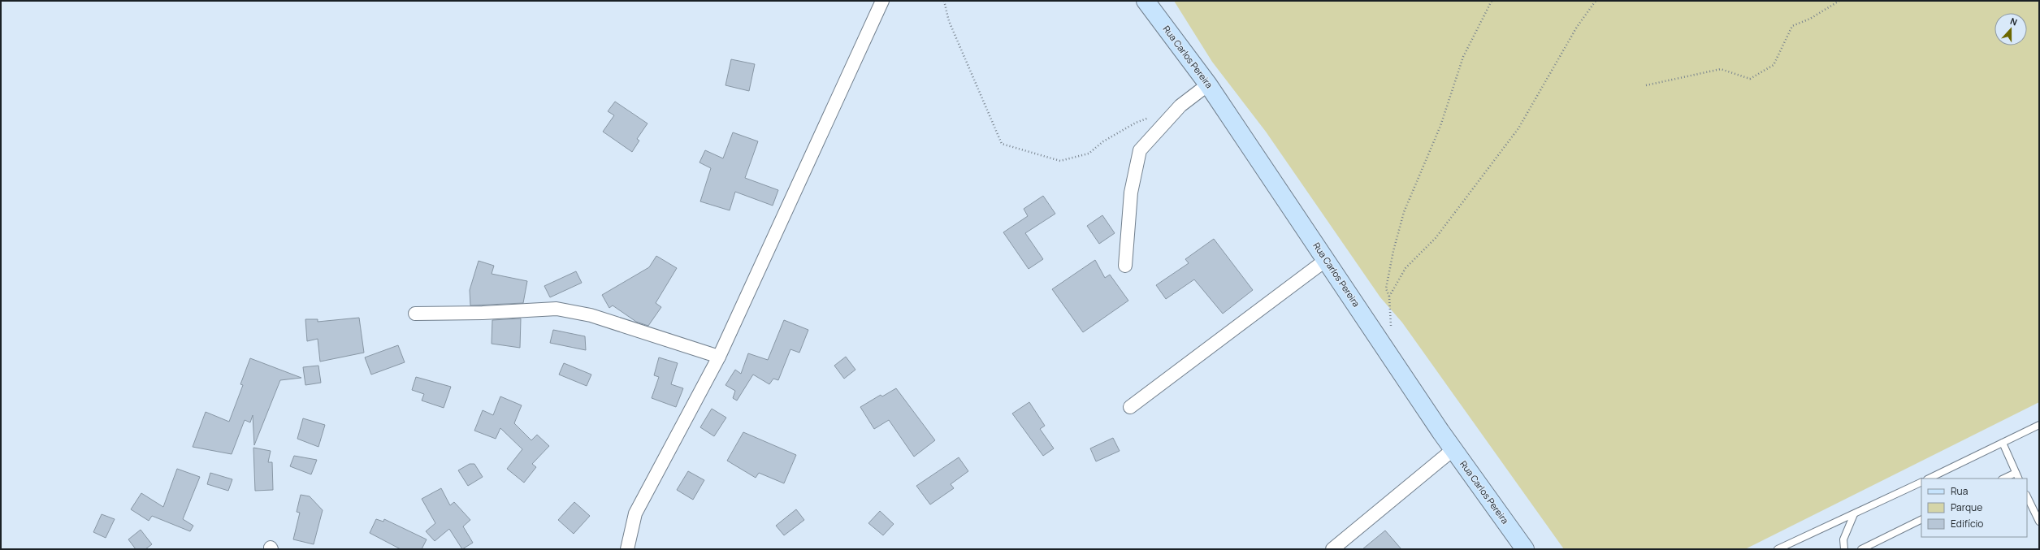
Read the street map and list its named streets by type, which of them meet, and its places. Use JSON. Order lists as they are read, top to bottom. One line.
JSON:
{"streets":{"main road":["Rua Carlos Pereira"]},"legend":["Rua","Parque","Edifício"],"north":"top"}
